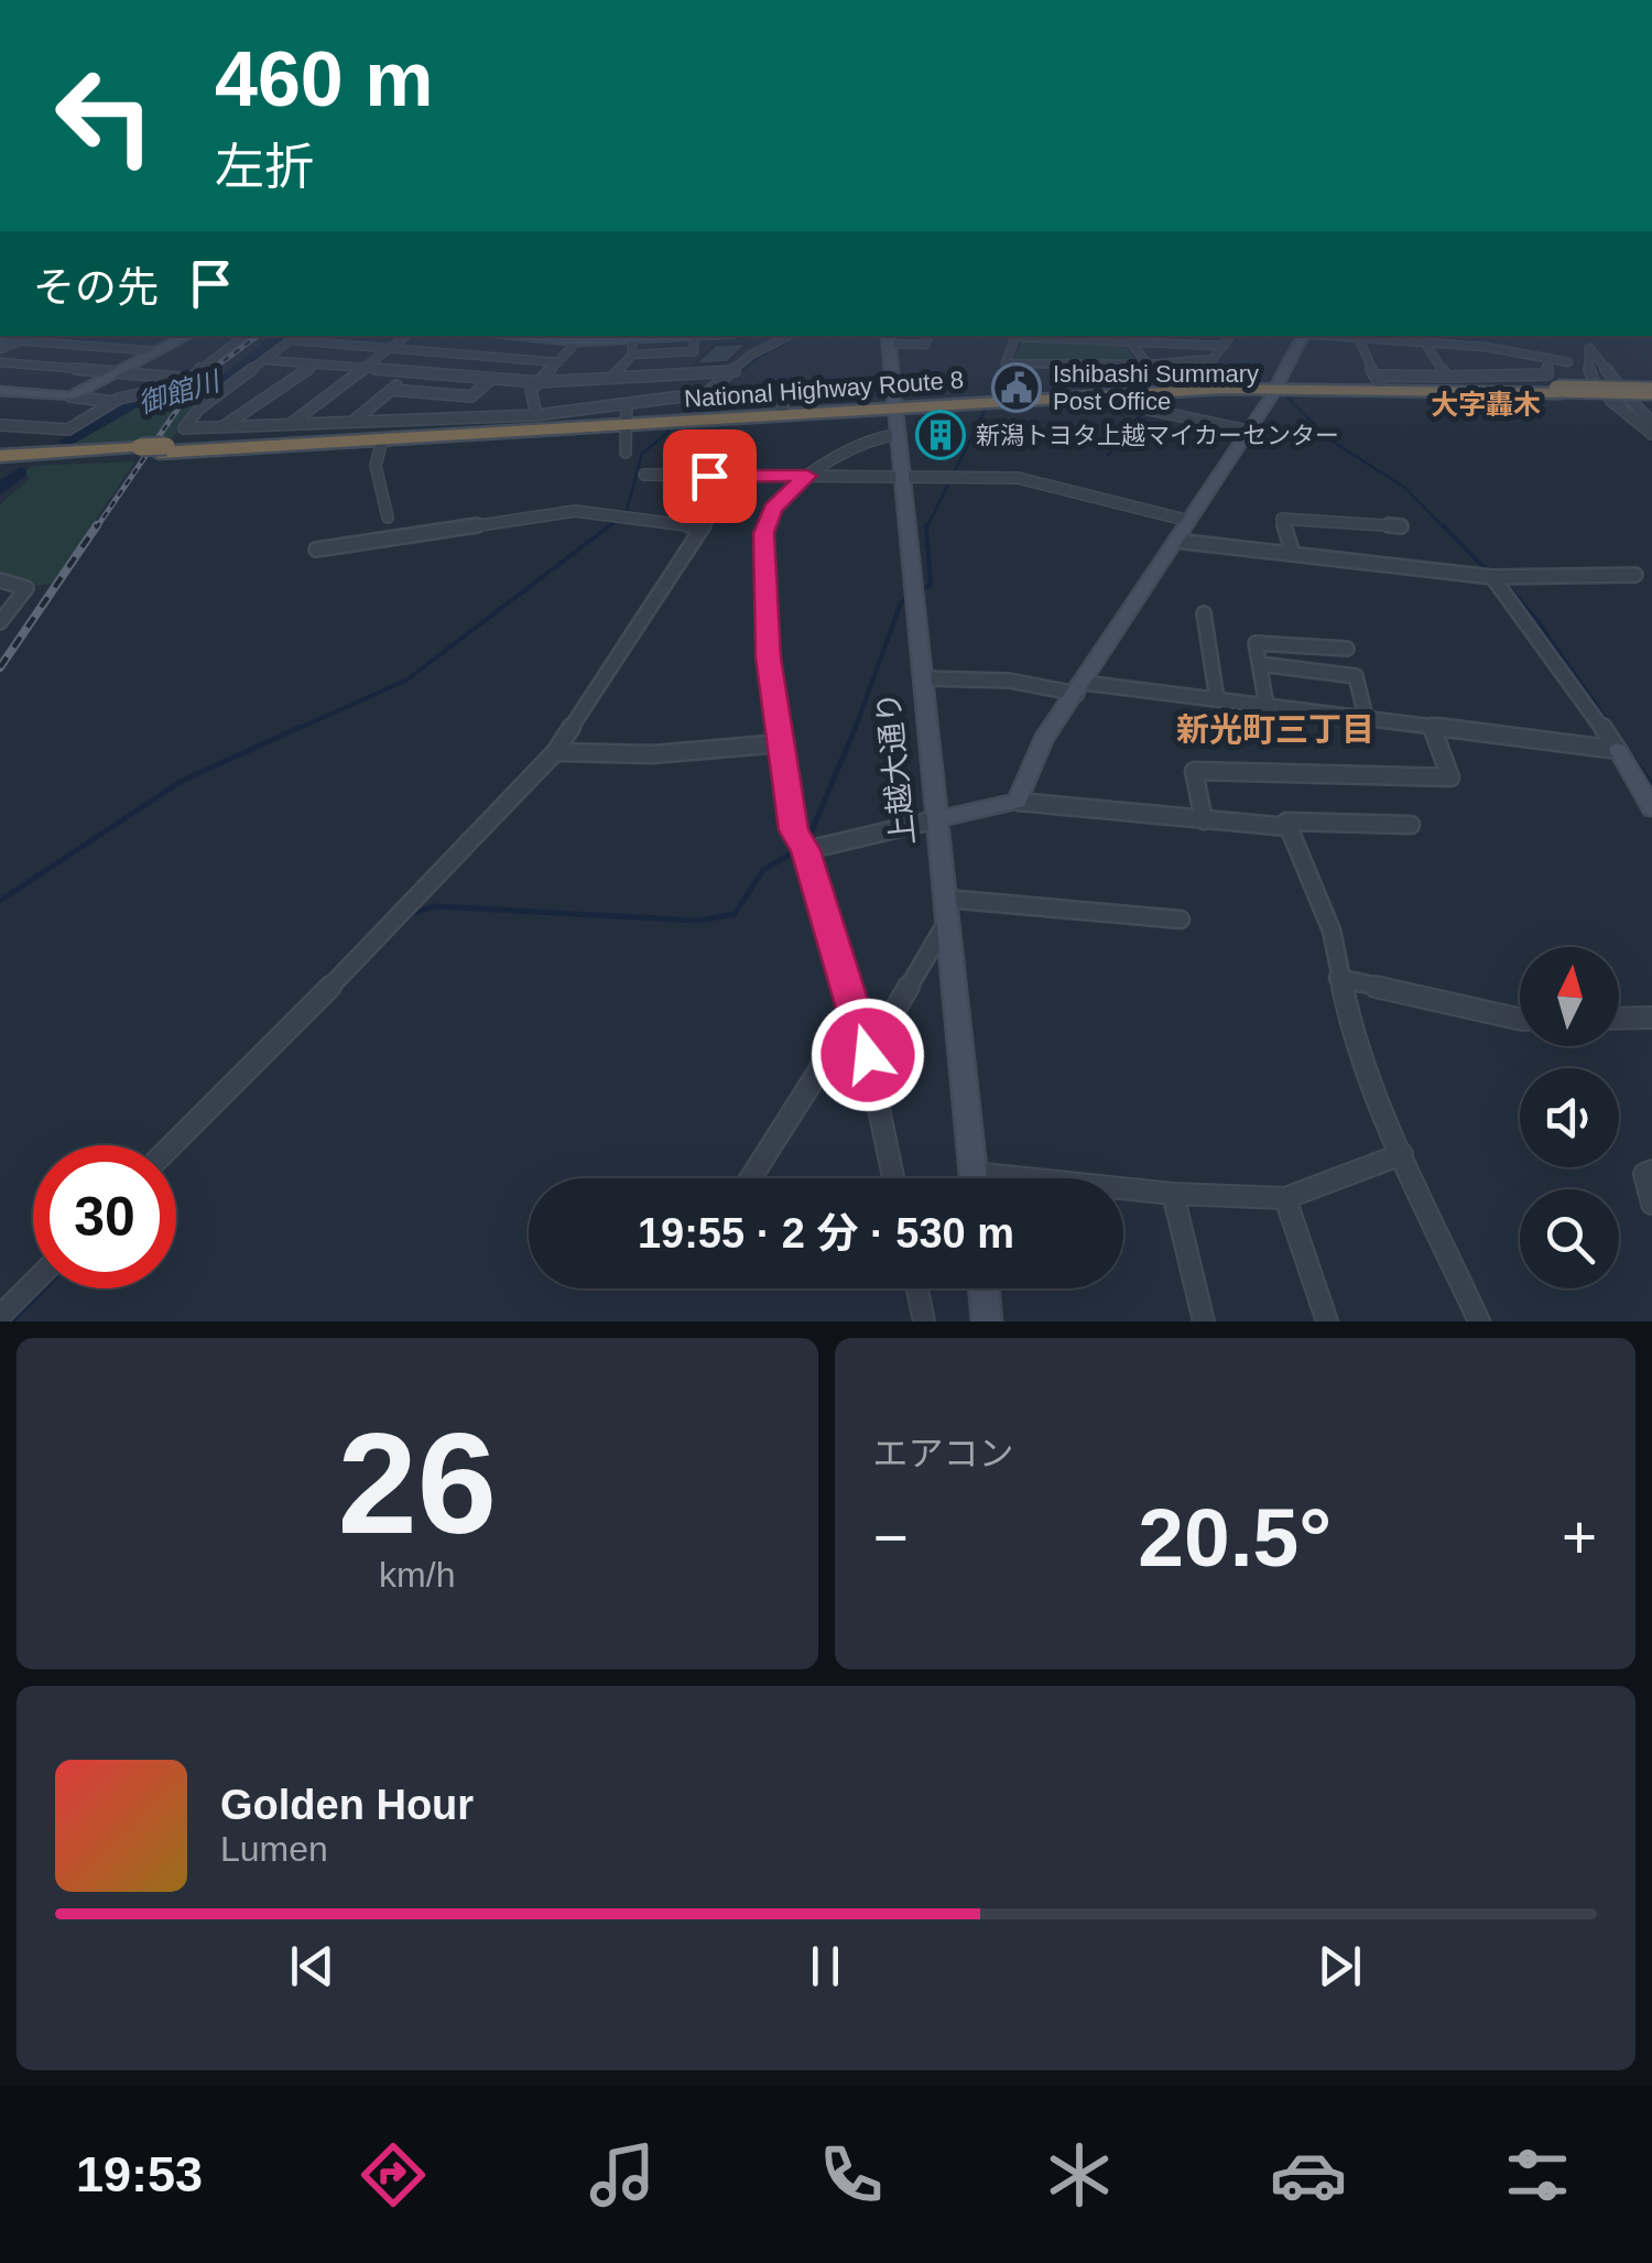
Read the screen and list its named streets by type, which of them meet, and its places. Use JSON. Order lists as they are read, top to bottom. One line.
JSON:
{"streets":{"highway":["National Highway Route 8"],"street":["上越大通り"]},"crossings":[["National Highway Route 8","上越大通り"]],"districts":["大字轟木","新光町三丁目"],"water":["御館川"],"places":{"public building":["Ishibashi Summary Post Office"],"building":["新潟トヨタ上越マイカーセンター"]},"north":"top","page":{"turn":["460 m","左折"],"then":"その先","limit":"30","trip":"19:55 · 2 分 · 530 m","tile":[["26","km/h"],"エアコン"],"heat":["−","20.5°","+"],"song":["Golden Hour","Lumen"],"tabs":"19:53"}}
